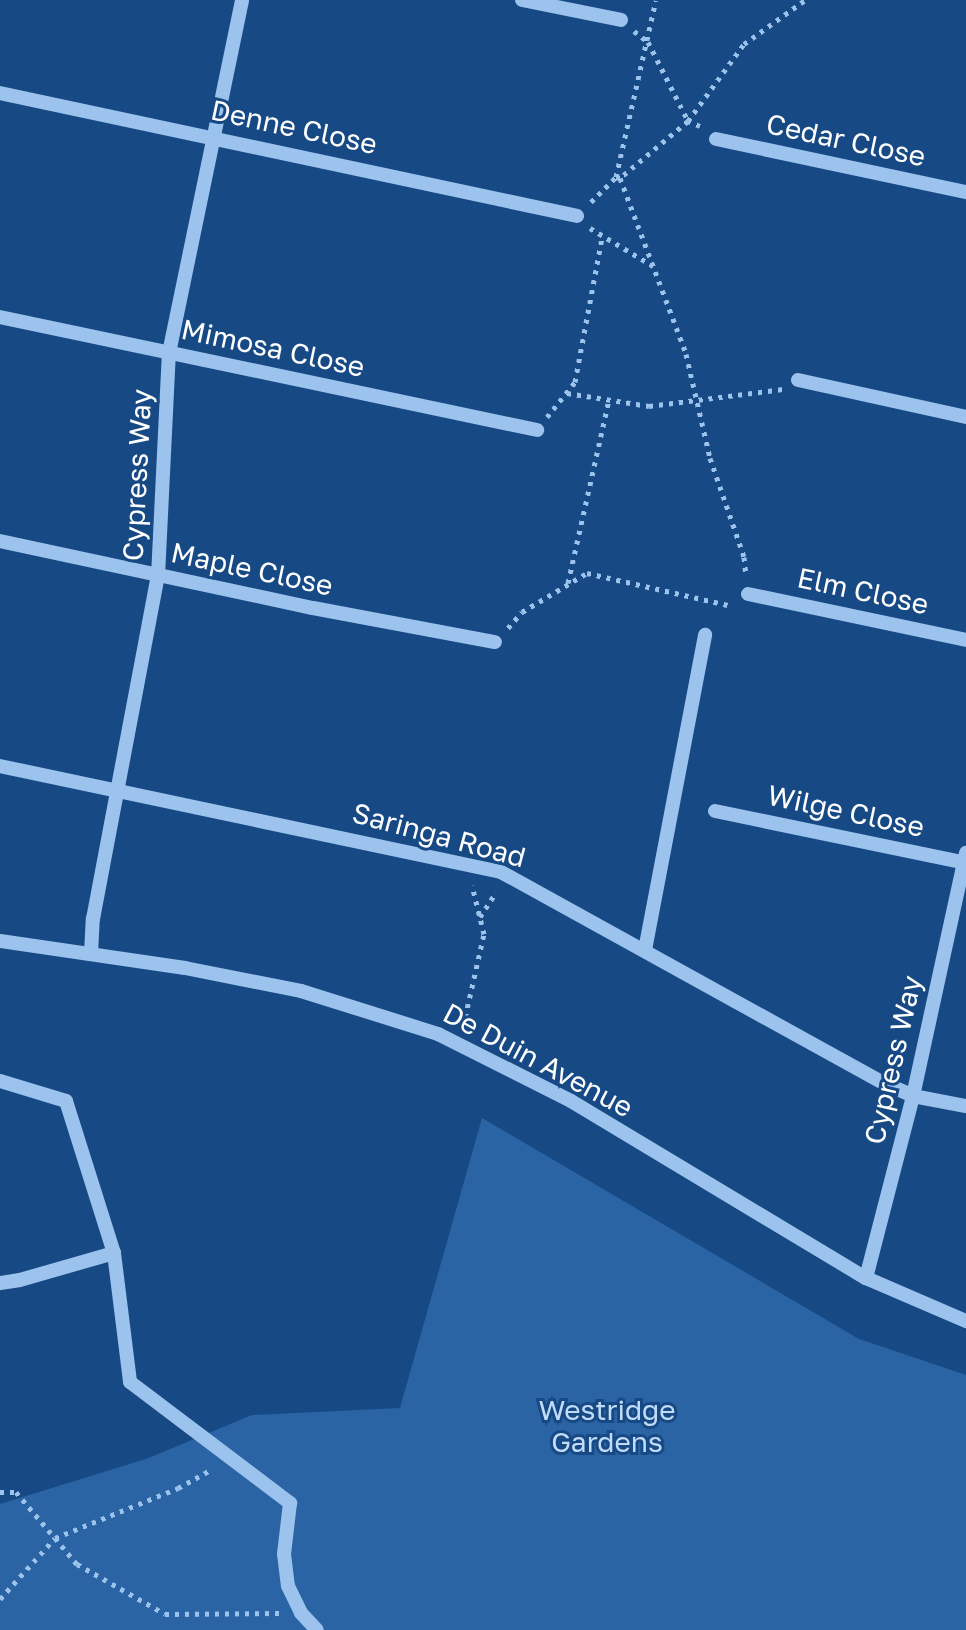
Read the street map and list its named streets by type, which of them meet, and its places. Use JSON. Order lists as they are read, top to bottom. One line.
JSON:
{"streets":{"street":["Denne Close","Cedar Close","Mimosa Close","Cypress Way","Maple Close","Elm Close","Wilge Close","Saringa Road","De Duin Avenue"]},"crossings":[["Denne Close","Cypress Way"],["Mimosa Close","Cypress Way"],["Cypress Way","Maple Close"],["Cypress Way","Wilge Close"],["Cypress Way","Saringa Road"],["Cypress Way","De Duin Avenue"]],"parks":["Westridge Gardens"]}
